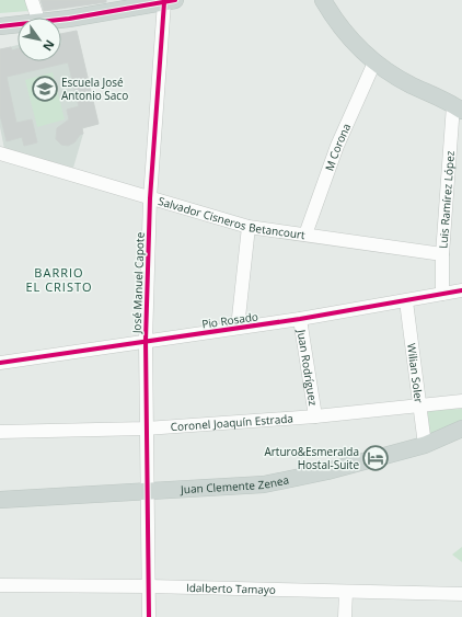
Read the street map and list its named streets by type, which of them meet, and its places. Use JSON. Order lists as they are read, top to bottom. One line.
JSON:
{"streets":{"main road":["Juan Clemente Zenea"],"street":["M Corona","Luis Ramírez López","Salvador Cisneros Betancourt","José Manuel Capote","Pio Rosado","Juan Rodríguez","Wilian Soler","Coronel Joaquín Estrada","Idalberto Tamayo"]},"crossings":[["M Corona","Salvador Cisneros Betancourt"],["Luis Ramírez López","Salvador Cisneros Betancourt"],["Luis Ramírez López","Pio Rosado"],["Salvador Cisneros Betancourt","José Manuel Capote"],["José Manuel Capote","Pio Rosado"],["José Manuel Capote","Coronel Joaquín Estrada"],["José Manuel Capote","Juan Clemente Zenea"],["José Manuel Capote","Idalberto Tamayo"],["Pio Rosado","Juan Rodríguez"],["Pio Rosado","Wilian Soler"],["Juan Rodríguez","Coronel Joaquín Estrada"],["Wilian Soler","Coronel Joaquín Estrada"],["Wilian Soler","Juan Clemente Zenea"]],"districts":["BARRIO EL CRISTO"],"places":{"school or university":["Escuela José Antonio Saco"],"hotel":["Arturo&Esmeralda Hostal-Suite"]},"north":"bottom right"}
